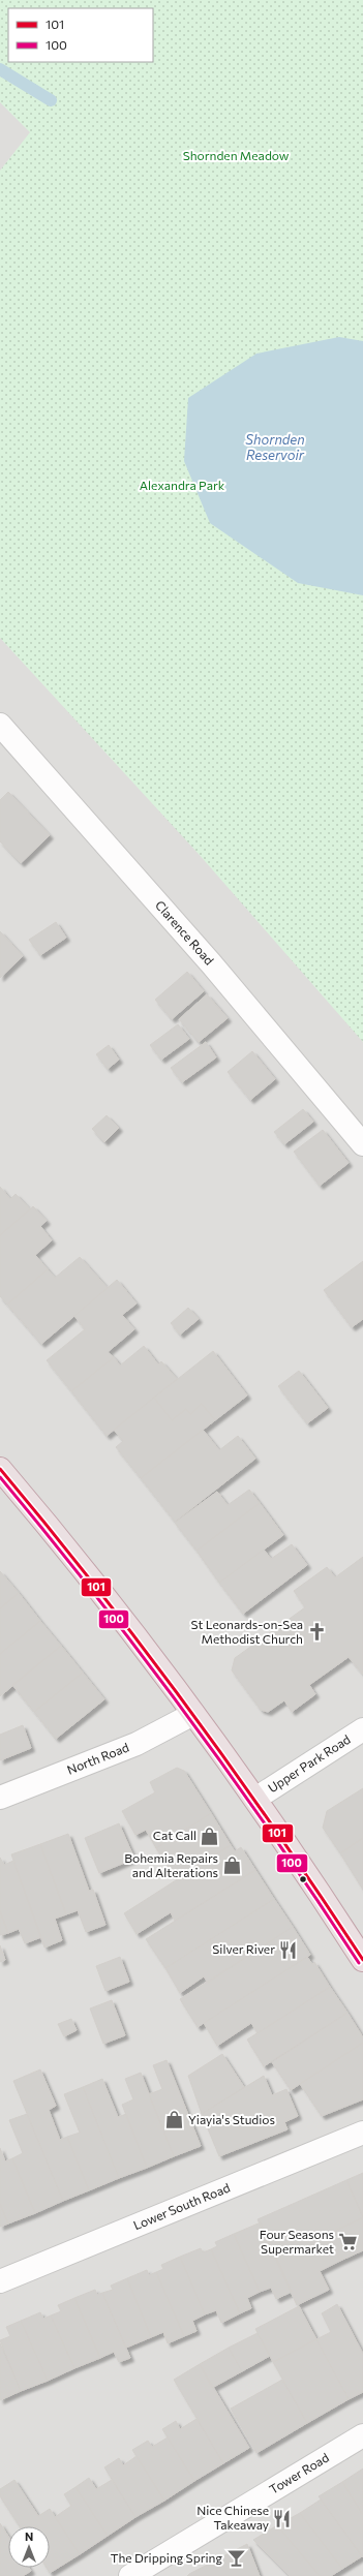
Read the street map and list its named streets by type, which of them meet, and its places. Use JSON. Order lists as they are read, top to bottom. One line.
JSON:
{"streets":{"street":["Clarence Road","North Road","Upper Park Road","Lower South Road","Tower Road"]},"water":["Shornden Reservoir"],"parks":["Shornden Meadow","Alexandra Park"],"places":{"church":["St Leonards-on-Sea Methodist Church"],"shop":["Cat Call","Bohemia Repairs and Alterations","Yiayia's Studios"],"restaurant":["Silver River","Nice Chinese Takeaway"],"supermarket":["Four Seasons Supermarket"],"bar":["The Dripping Spring"]},"lines":["transit line 101","transit line 100"],"legend":["101","100"],"north":"top"}
